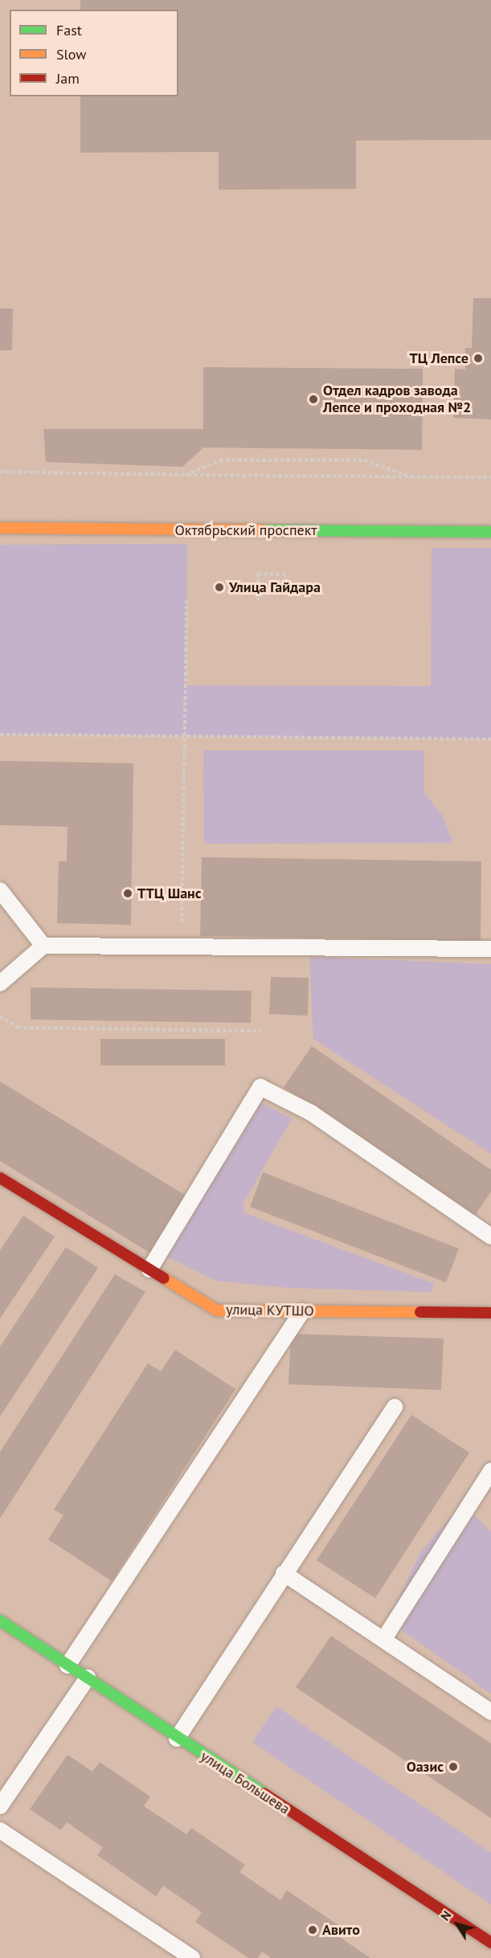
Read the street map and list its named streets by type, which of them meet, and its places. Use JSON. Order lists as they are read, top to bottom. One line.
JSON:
{"streets":{"street":["Октябрьский проспект","улица КУТШО","улица Большева"]},"places":["ТЦ Лепсе","Отдел кадров завода Лепсе и проходная №2","Улица Гайдара","ТТЦ Шанс","Оазис","Авито"],"legend":["Fast","Slow","Jam"],"north":"top left"}
